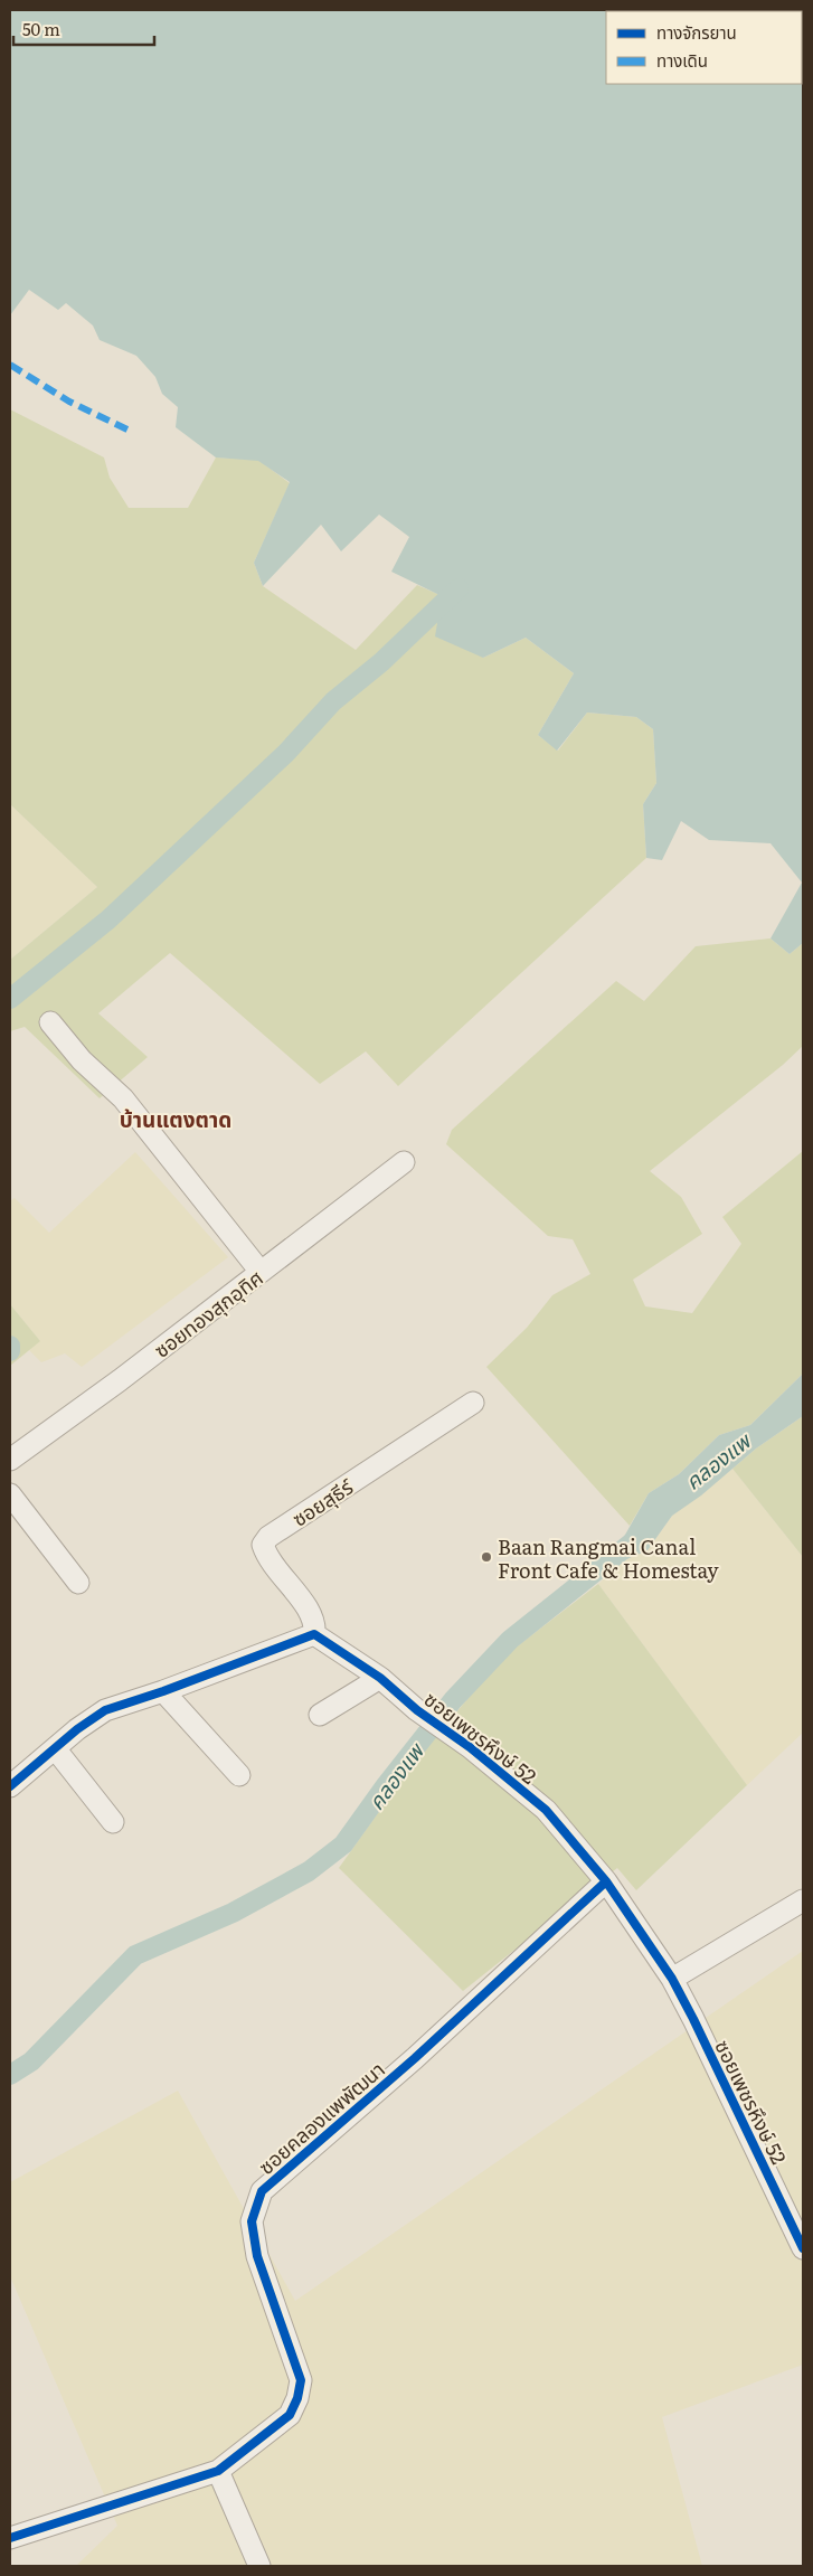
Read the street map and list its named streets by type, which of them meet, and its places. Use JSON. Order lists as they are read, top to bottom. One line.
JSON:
{"streets":{"street":["ซอยทองสุกอุทิศ","ซอยสุธีร์","ซอยเพชรหึงษ์ 52","ซอยคลองแพพัฒนา"]},"crossings":[["ซอยสุธีร์","ซอยเพชรหึงษ์ 52"],["ซอยเพชรหึงษ์ 52","ซอยคลองแพพัฒนา"]],"districts":["บ้านแตงตาด"],"water":["คลองแพ"],"places":["Baan Rangmai Canal Front Cafe & Homestay"],"legend":["ทางจักรยาน","ทางเดิน"],"scale_bar":"50 m"}
